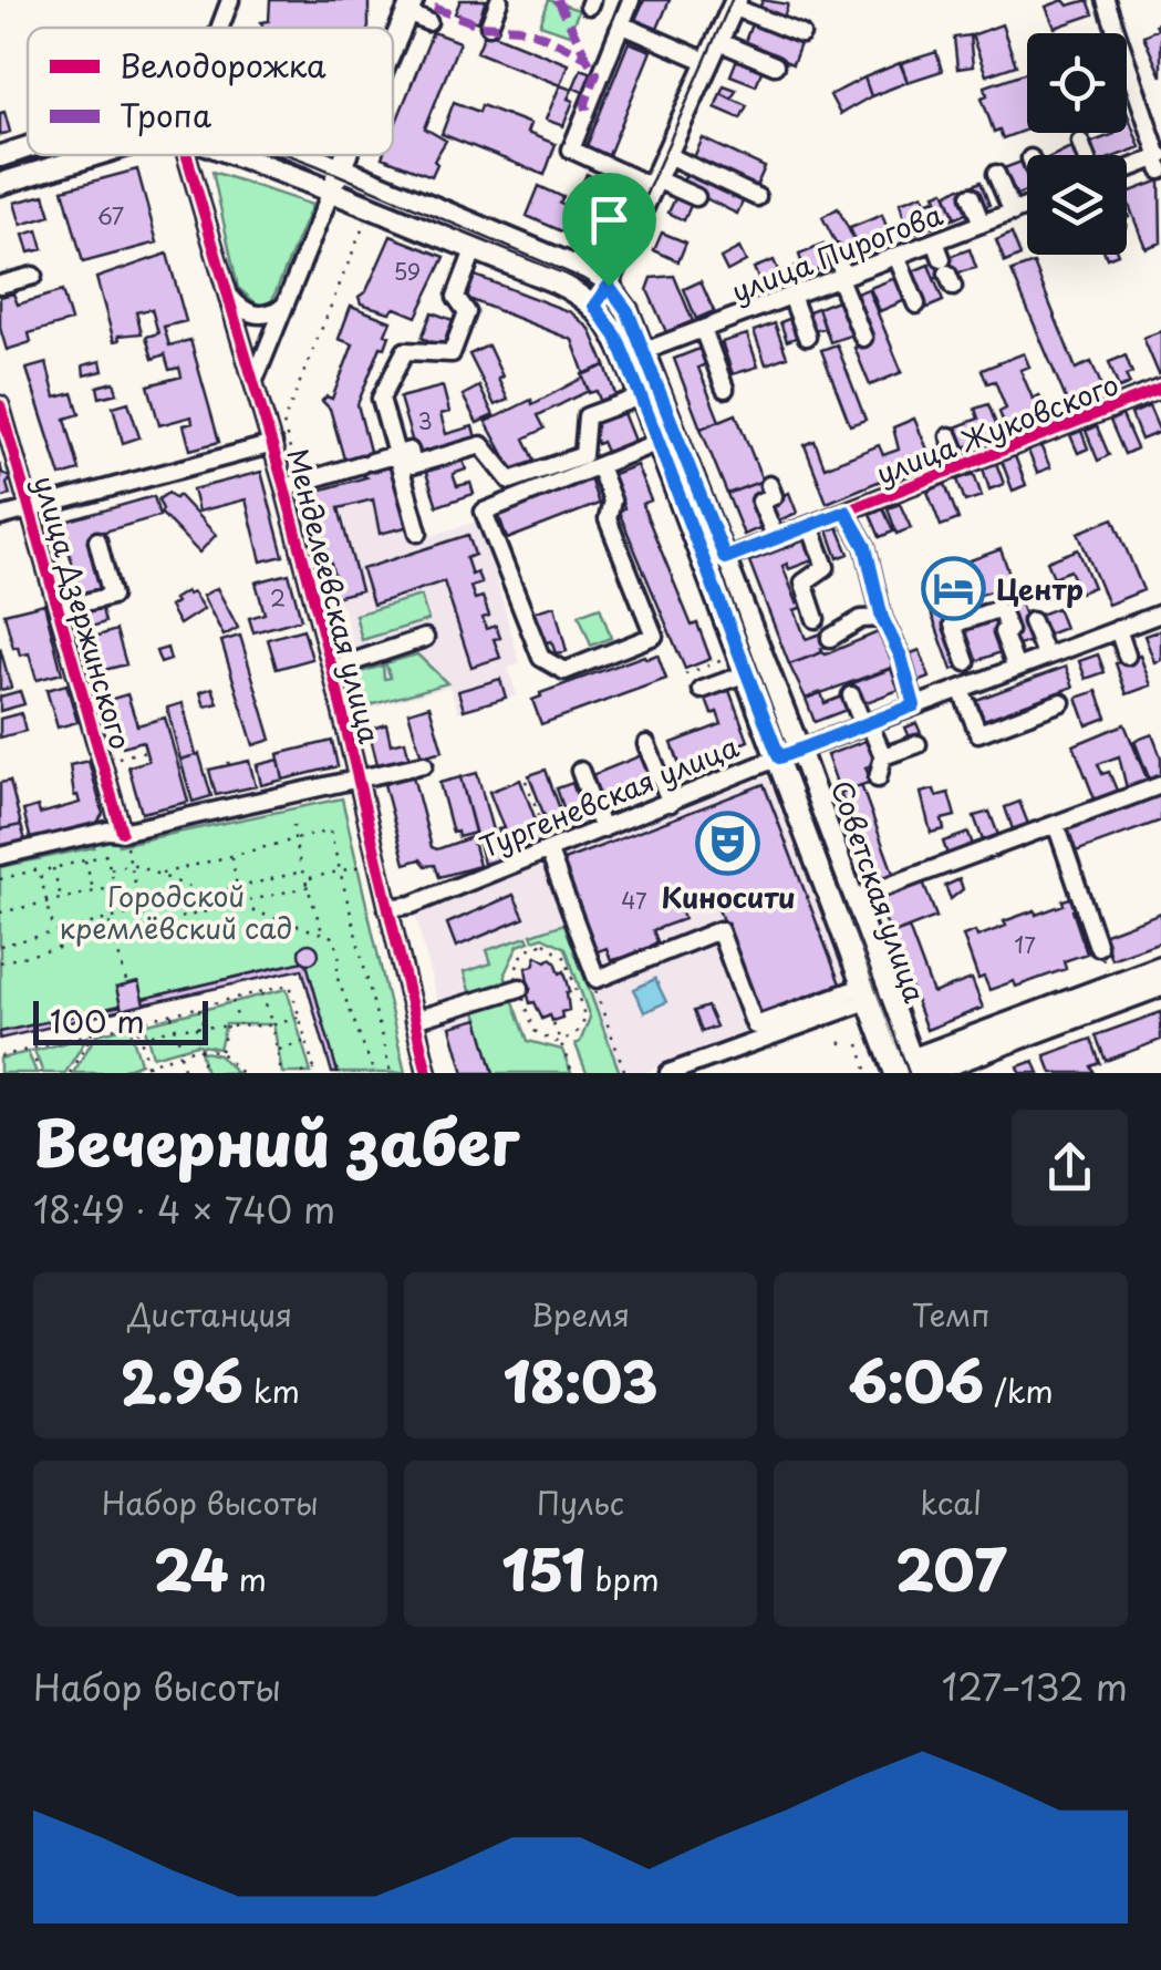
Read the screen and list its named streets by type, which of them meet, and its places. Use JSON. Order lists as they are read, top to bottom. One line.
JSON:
{"streets":{"main road":["Тургеневская улица","Советская улица"],"street":["улица Пирогова","улица Жуковского","Менделеевская улица","улица Дзержинского"]},"crossings":[["улица Пирогова","Советская улица"],["улица Жуковского","Советская улица"],["Менделеевская улица","Тургеневская улица"],["Тургеневская улица","Советская улица"]],"parks":["Городской кремлёвский сад"],"places":{"hotel":["Центр"],"theatre":["Киносити"]},"house_numbers":["67","59","3","2","47","17"],"legend":["Велодорожка","Тропа"],"scale_bar":"100 m","page":{"scale":"100 m","heading":["Вечерний забег","18:49 · 4 × 740 m"],"stats":[["Дистанция","2.96 km"],["Время","18:03"],["Темп","6:06 /km"],["Набор высоты","24 m"],["Пульс","151 bpm"],["kcal","207"]],"chart":["Набор высоты","127–132 m"]}}
